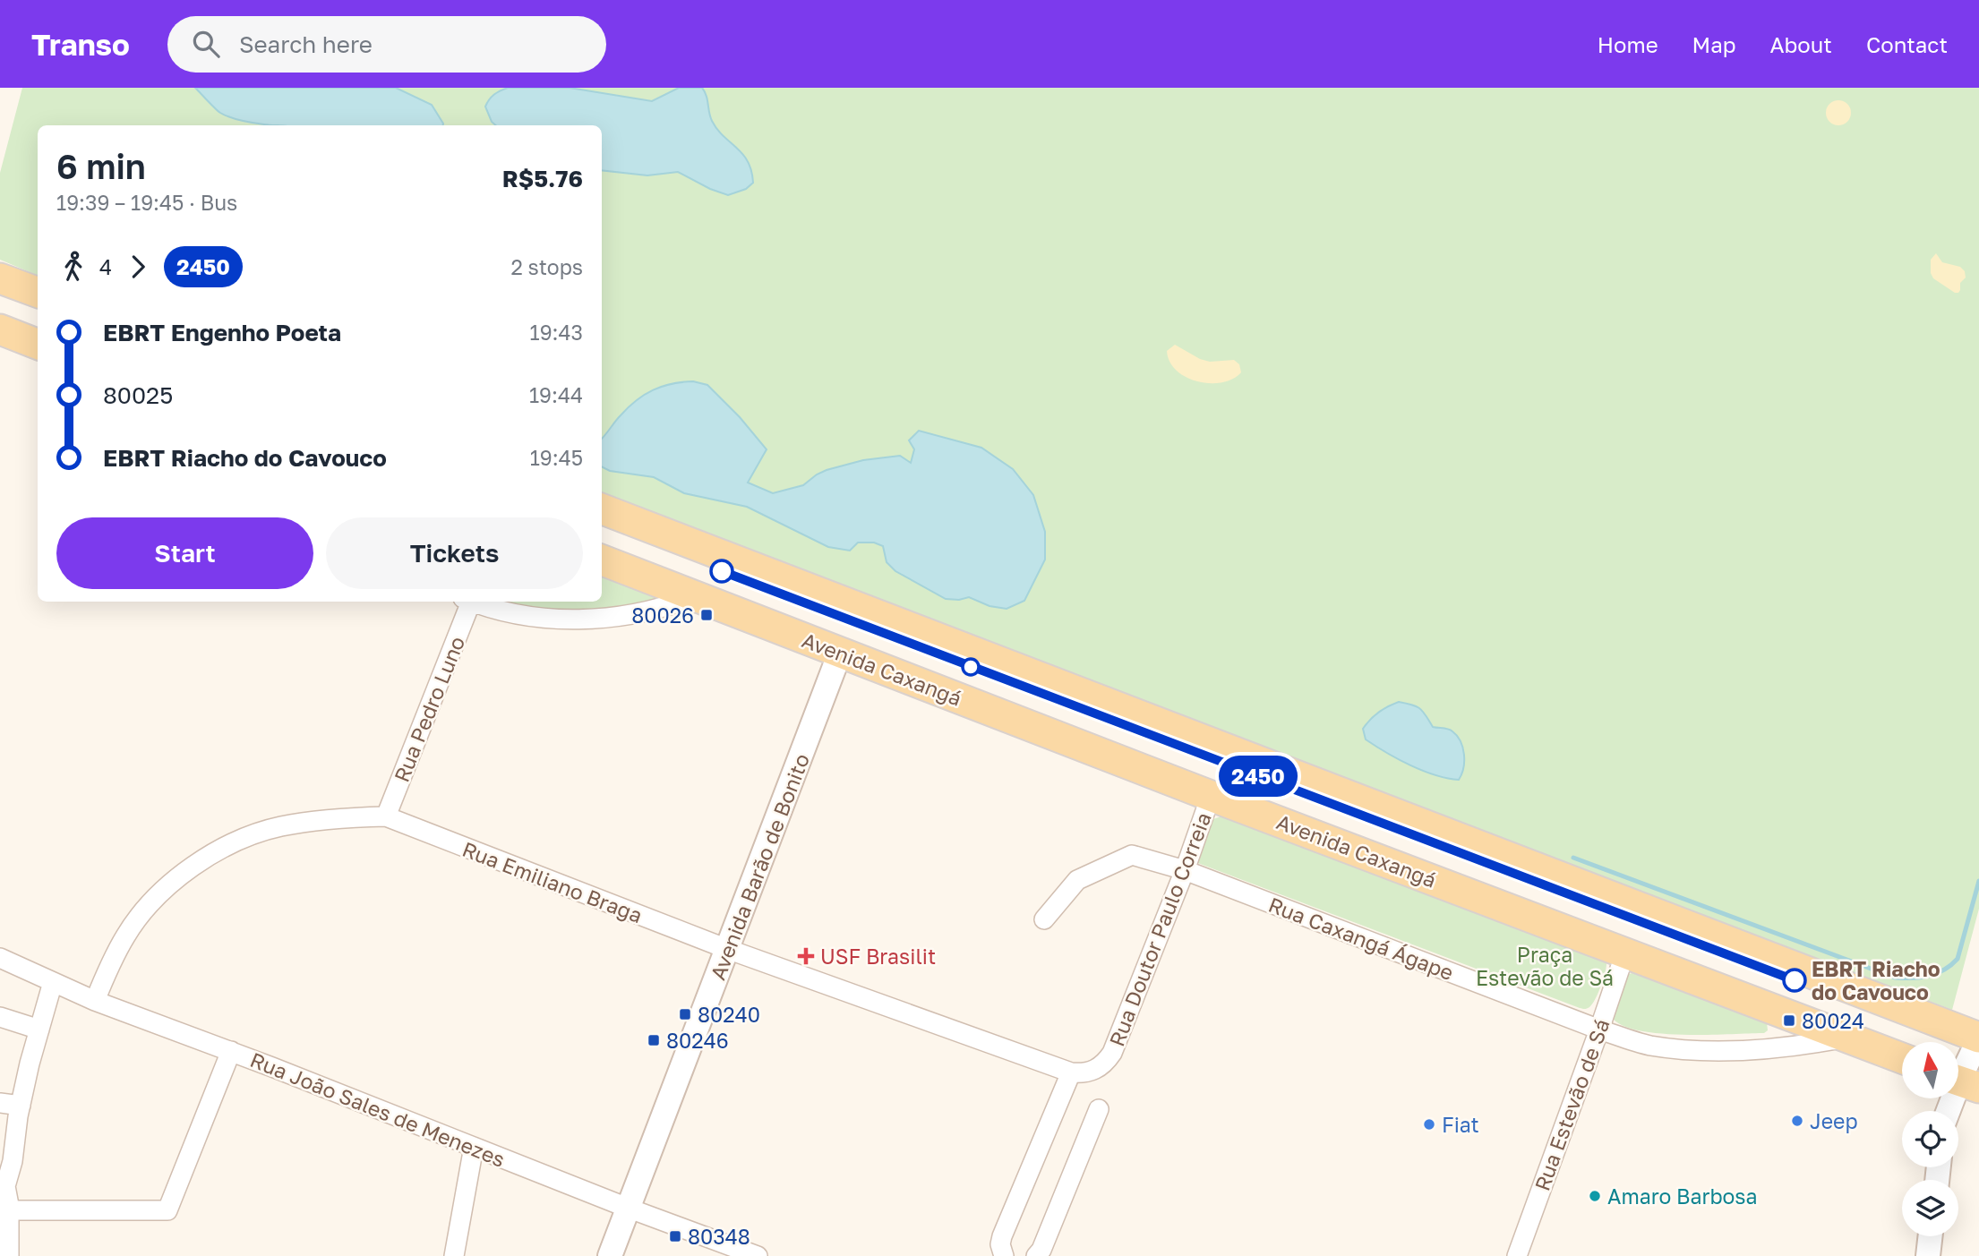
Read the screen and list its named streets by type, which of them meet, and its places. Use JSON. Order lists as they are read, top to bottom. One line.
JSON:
{"streets":{"main road":["Avenida Caxangá"],"street":["Rua Pedro Luno","Avenida Barão de Bonito","Rua Emiliano Braga","Rua Doutor Paulo Correia","Rua Caxangá Ágape","Rua Estevão de Sá","Rua João Sales de Menezes"]},"crossings":[["Avenida Caxangá","Avenida Barão de Bonito"],["Avenida Caxangá","Rua Doutor Paulo Correia"],["Avenida Caxangá","Rua Caxangá Ágape"],["Avenida Caxangá","Rua Estevão de Sá"],["Rua Pedro Luno","Rua Emiliano Braga"],["Avenida Barão de Bonito","Rua Emiliano Braga"],["Avenida Barão de Bonito","Rua João Sales de Menezes"],["Rua Emiliano Braga","Rua Doutor Paulo Correia"],["Rua Emiliano Braga","Rua João Sales de Menezes"],["Rua Doutor Paulo Correia","Rua Caxangá Ágape"],["Rua Caxangá Ágape","Rua Estevão de Sá"]],"parks":["Praça Estevão de Sá"],"places":{"transit":["80026","80240","80024","80246","80348"],"health":["USF Brasilit"],"other":["EBRT Riacho do Cavouco","Jeep","Fiat","Amaro Barbosa"]},"lines":["bus line 2450"],"north":"top","page":{"header":"Transo","search":"Search here","nav":["Home","Map","About","Contact"],"on_map":"2450","heading":["6 min","19:39 – 19:45 · Bus","R$5.76"],"legs":["4","2450","2 stops"],"list":[{"name":"EBRT Engenho Poeta","value":"19:43"},{"name":"80025","value":"19:44"},{"name":"EBRT Riacho do Cavouco","value":"19:45"}],"buttons":["Start","Tickets"]}}
